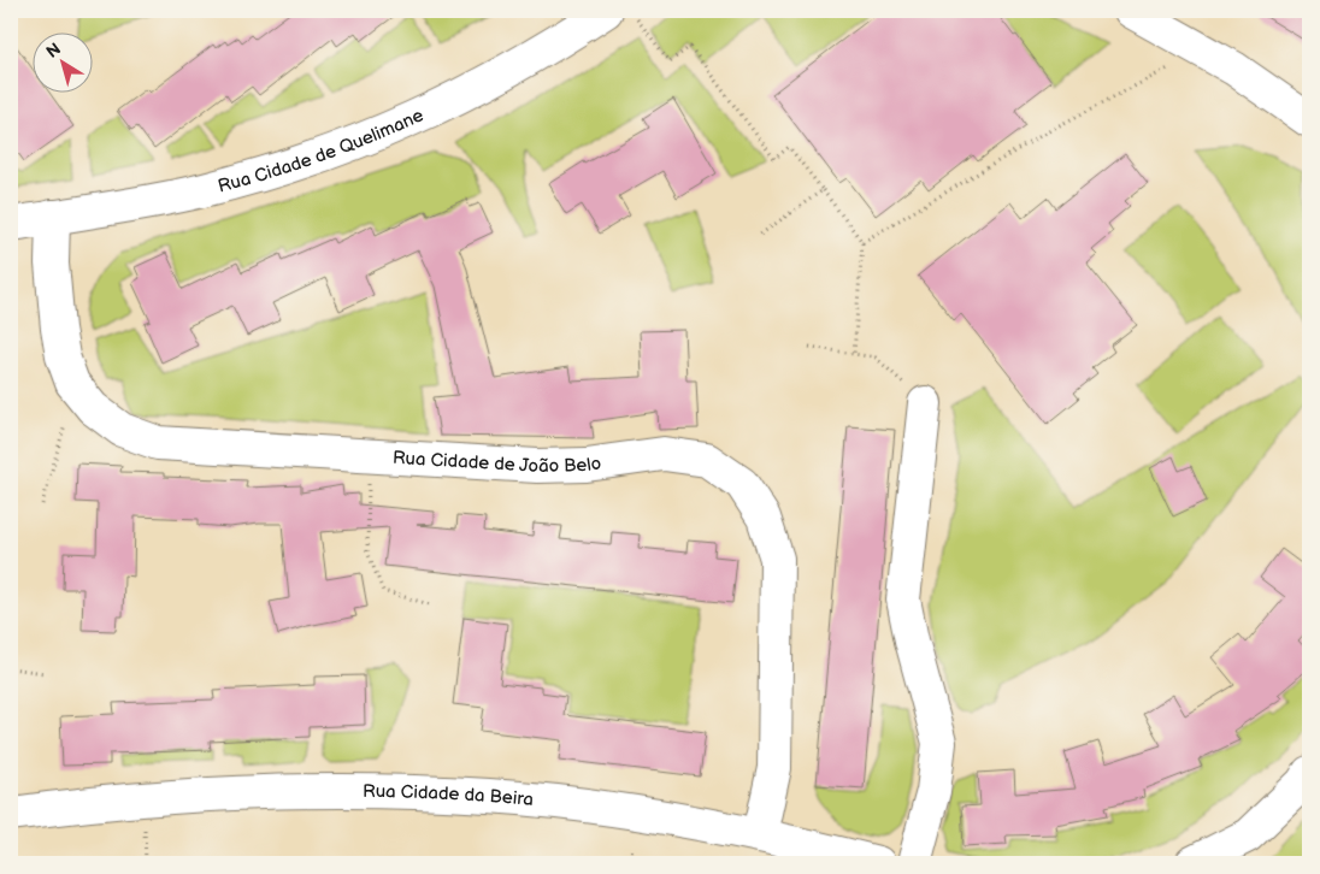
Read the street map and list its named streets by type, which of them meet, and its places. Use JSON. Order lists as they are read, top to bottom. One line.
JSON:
{"streets":{"street":["Rua Cidade de Quelimane","Rua Cidade de João Belo","Rua Cidade da Beira"]},"crossings":[["Rua Cidade de Quelimane","Rua Cidade de João Belo"],["Rua Cidade de João Belo","Rua Cidade da Beira"]],"north":"top left"}
